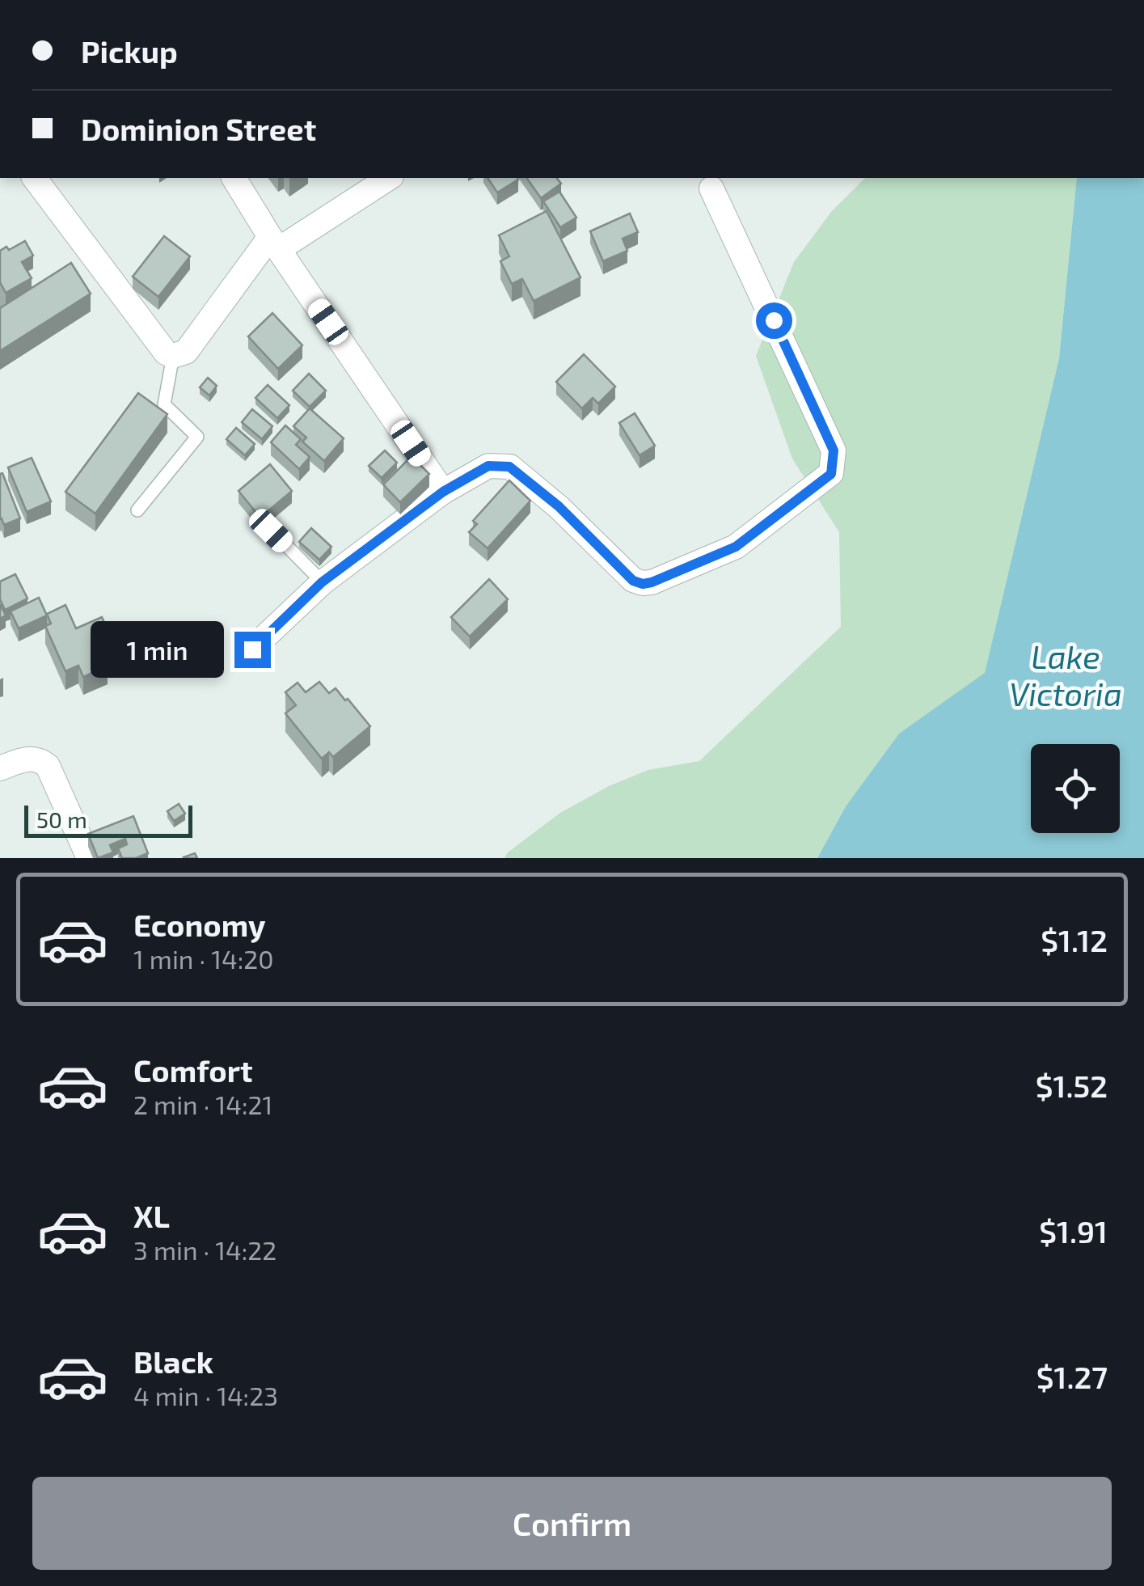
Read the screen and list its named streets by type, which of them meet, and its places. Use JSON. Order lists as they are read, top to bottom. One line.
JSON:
{"water":["Lake Victoria"],"scale_bar":"50 m","page":{"banner":["Pickup","Dominion Street"],"bubble":"1 min","scale":"50 m","list":[{"name":"Economy","note":"1 min · 14:20","value":"$1.12"},{"name":"Comfort","note":"2 min · 14:21","value":"$1.52"},{"name":"XL","note":"3 min · 14:22","value":"$1.91"},{"name":"Black","note":"4 min · 14:23","value":"$1.27"}],"buttons":"Confirm"}}
